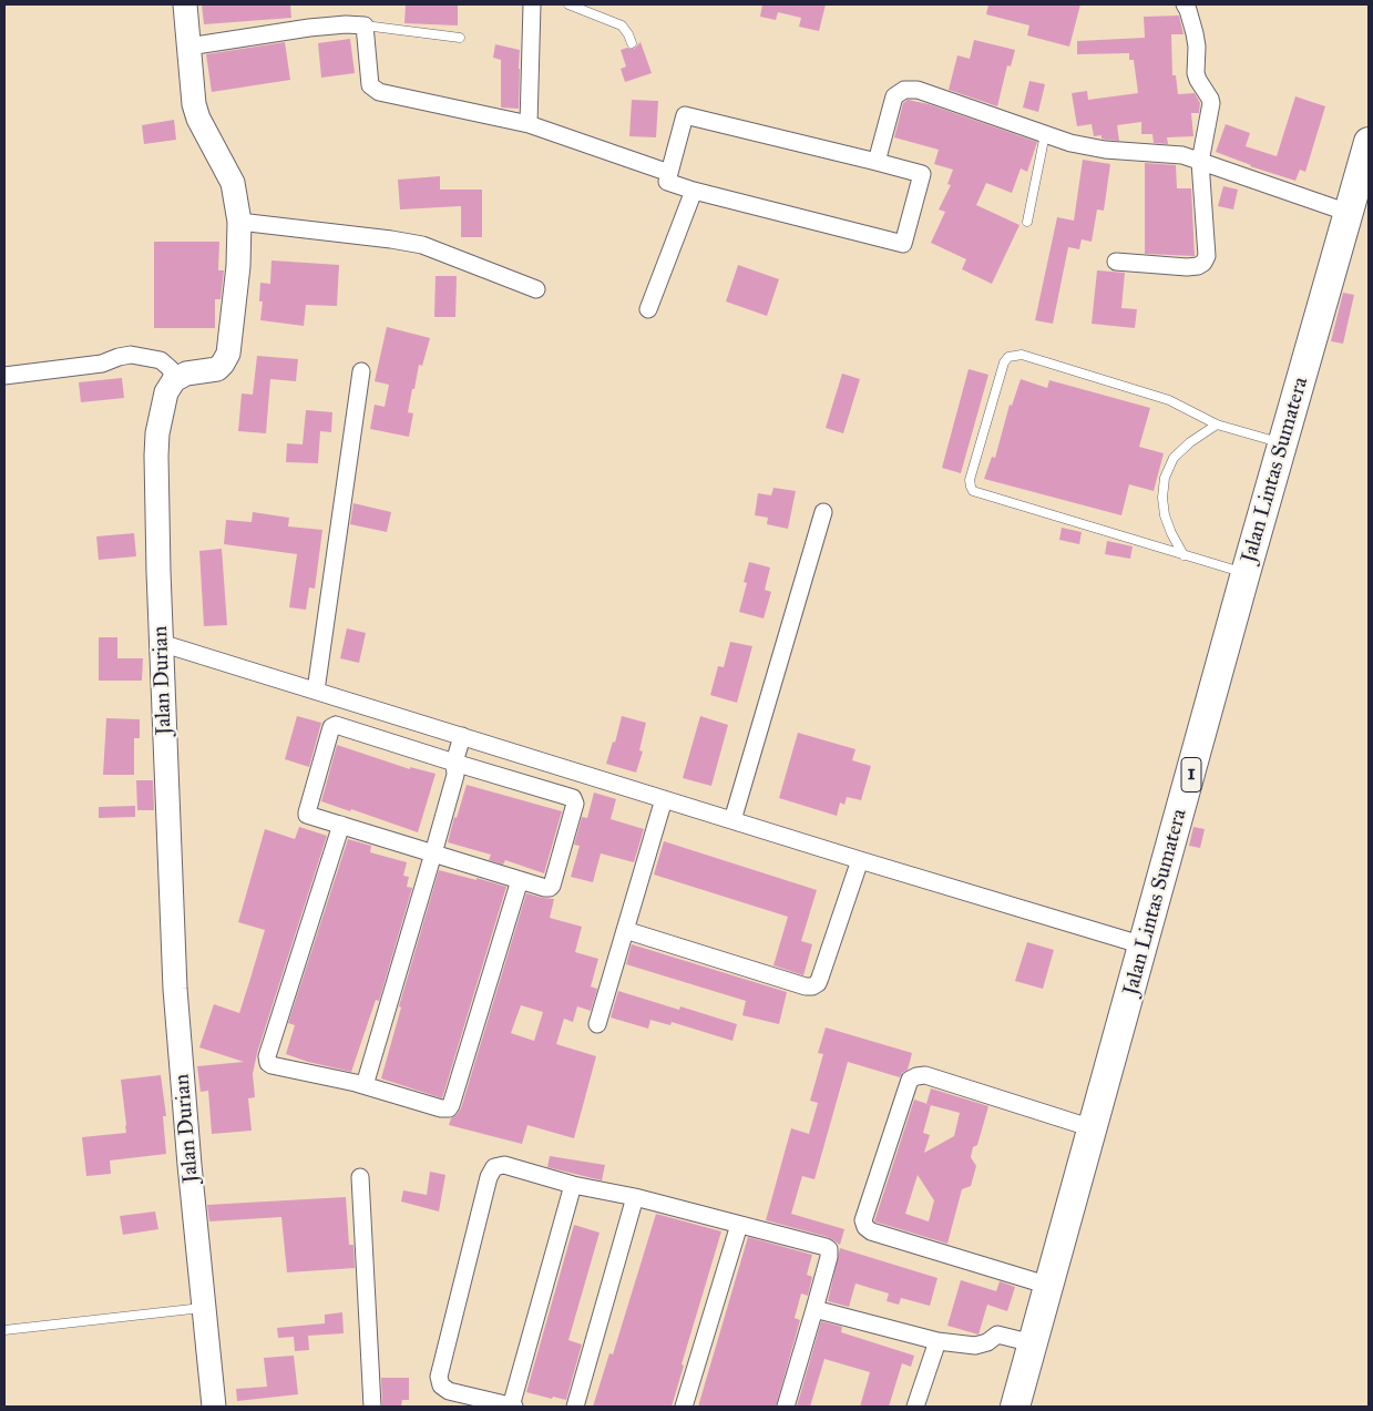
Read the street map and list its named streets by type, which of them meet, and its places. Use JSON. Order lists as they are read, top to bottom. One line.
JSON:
{"streets":{"highway":["Jalan Lintas Sumatera","1"],"street":["Jalan Durian"]}}
